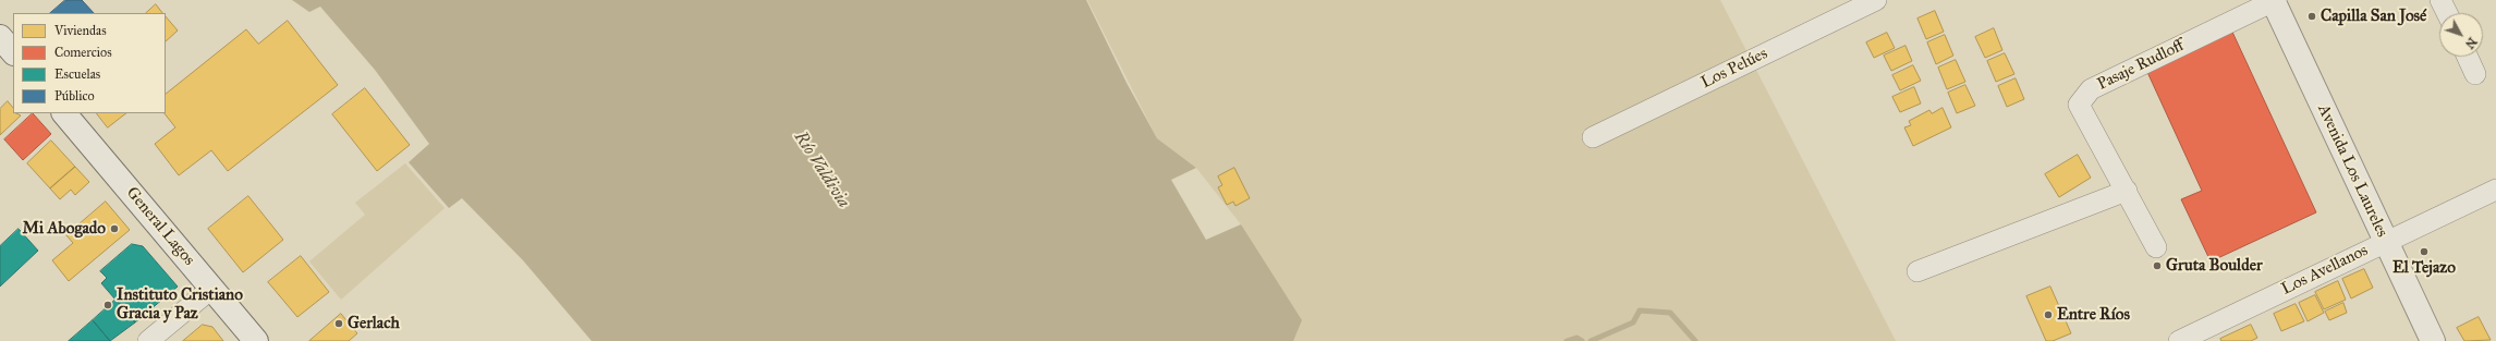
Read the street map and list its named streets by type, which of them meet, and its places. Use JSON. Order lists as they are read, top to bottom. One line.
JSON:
{"streets":{"street":["Pasaje Rudloff","Los Pelúes","Avenida Los Laureles","General Lagos","Los Avellanos"]},"crossings":[["Pasaje Rudloff","Avenida Los Laureles"],["Avenida Los Laureles","Los Avellanos"]],"water":["Río Valdivia"],"places":["Capilla San José","Mi Abogado","El Tejazo","Gruta Boulder","Instituto Cristiano Gracia y Paz","Entre Ríos","Gerlach"],"legend":["Viviendas","Comercios","Escuelas","Público"],"north":"bottom right"}
